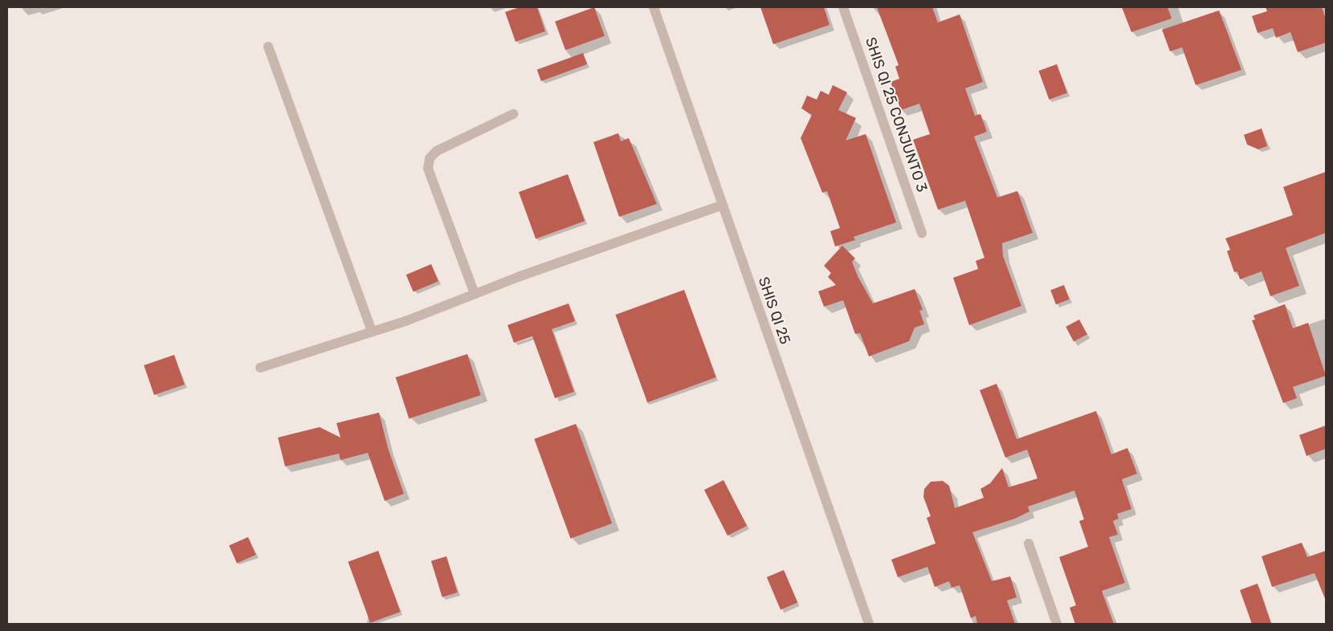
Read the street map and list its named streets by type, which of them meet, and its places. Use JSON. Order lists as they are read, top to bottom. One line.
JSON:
{"streets":{"street":["SHIS QI 25 CONJUNTO 3","SHIS QI 25"]}}
